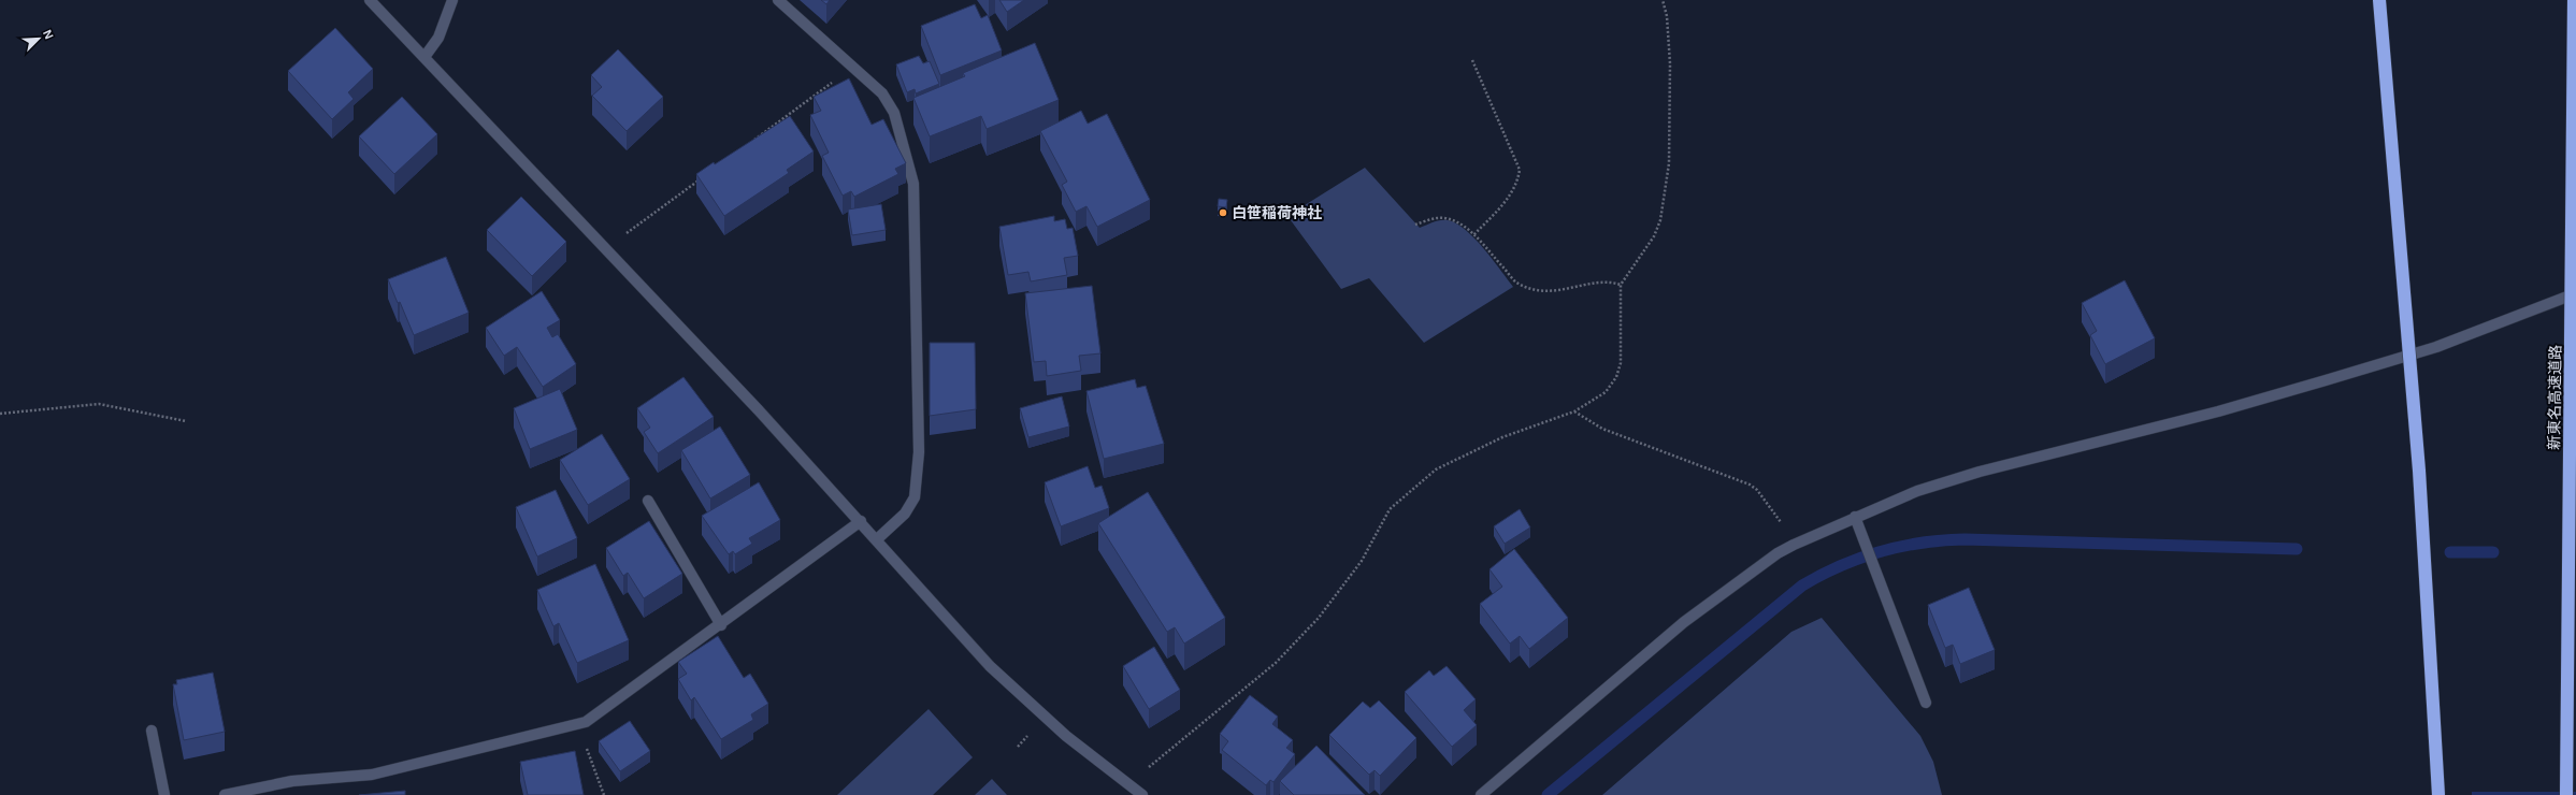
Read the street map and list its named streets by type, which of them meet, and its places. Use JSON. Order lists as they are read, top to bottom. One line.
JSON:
{"streets":{"highway":["新東名高速道路"]},"places":["白笹稲荷神社"],"north":"top right"}
